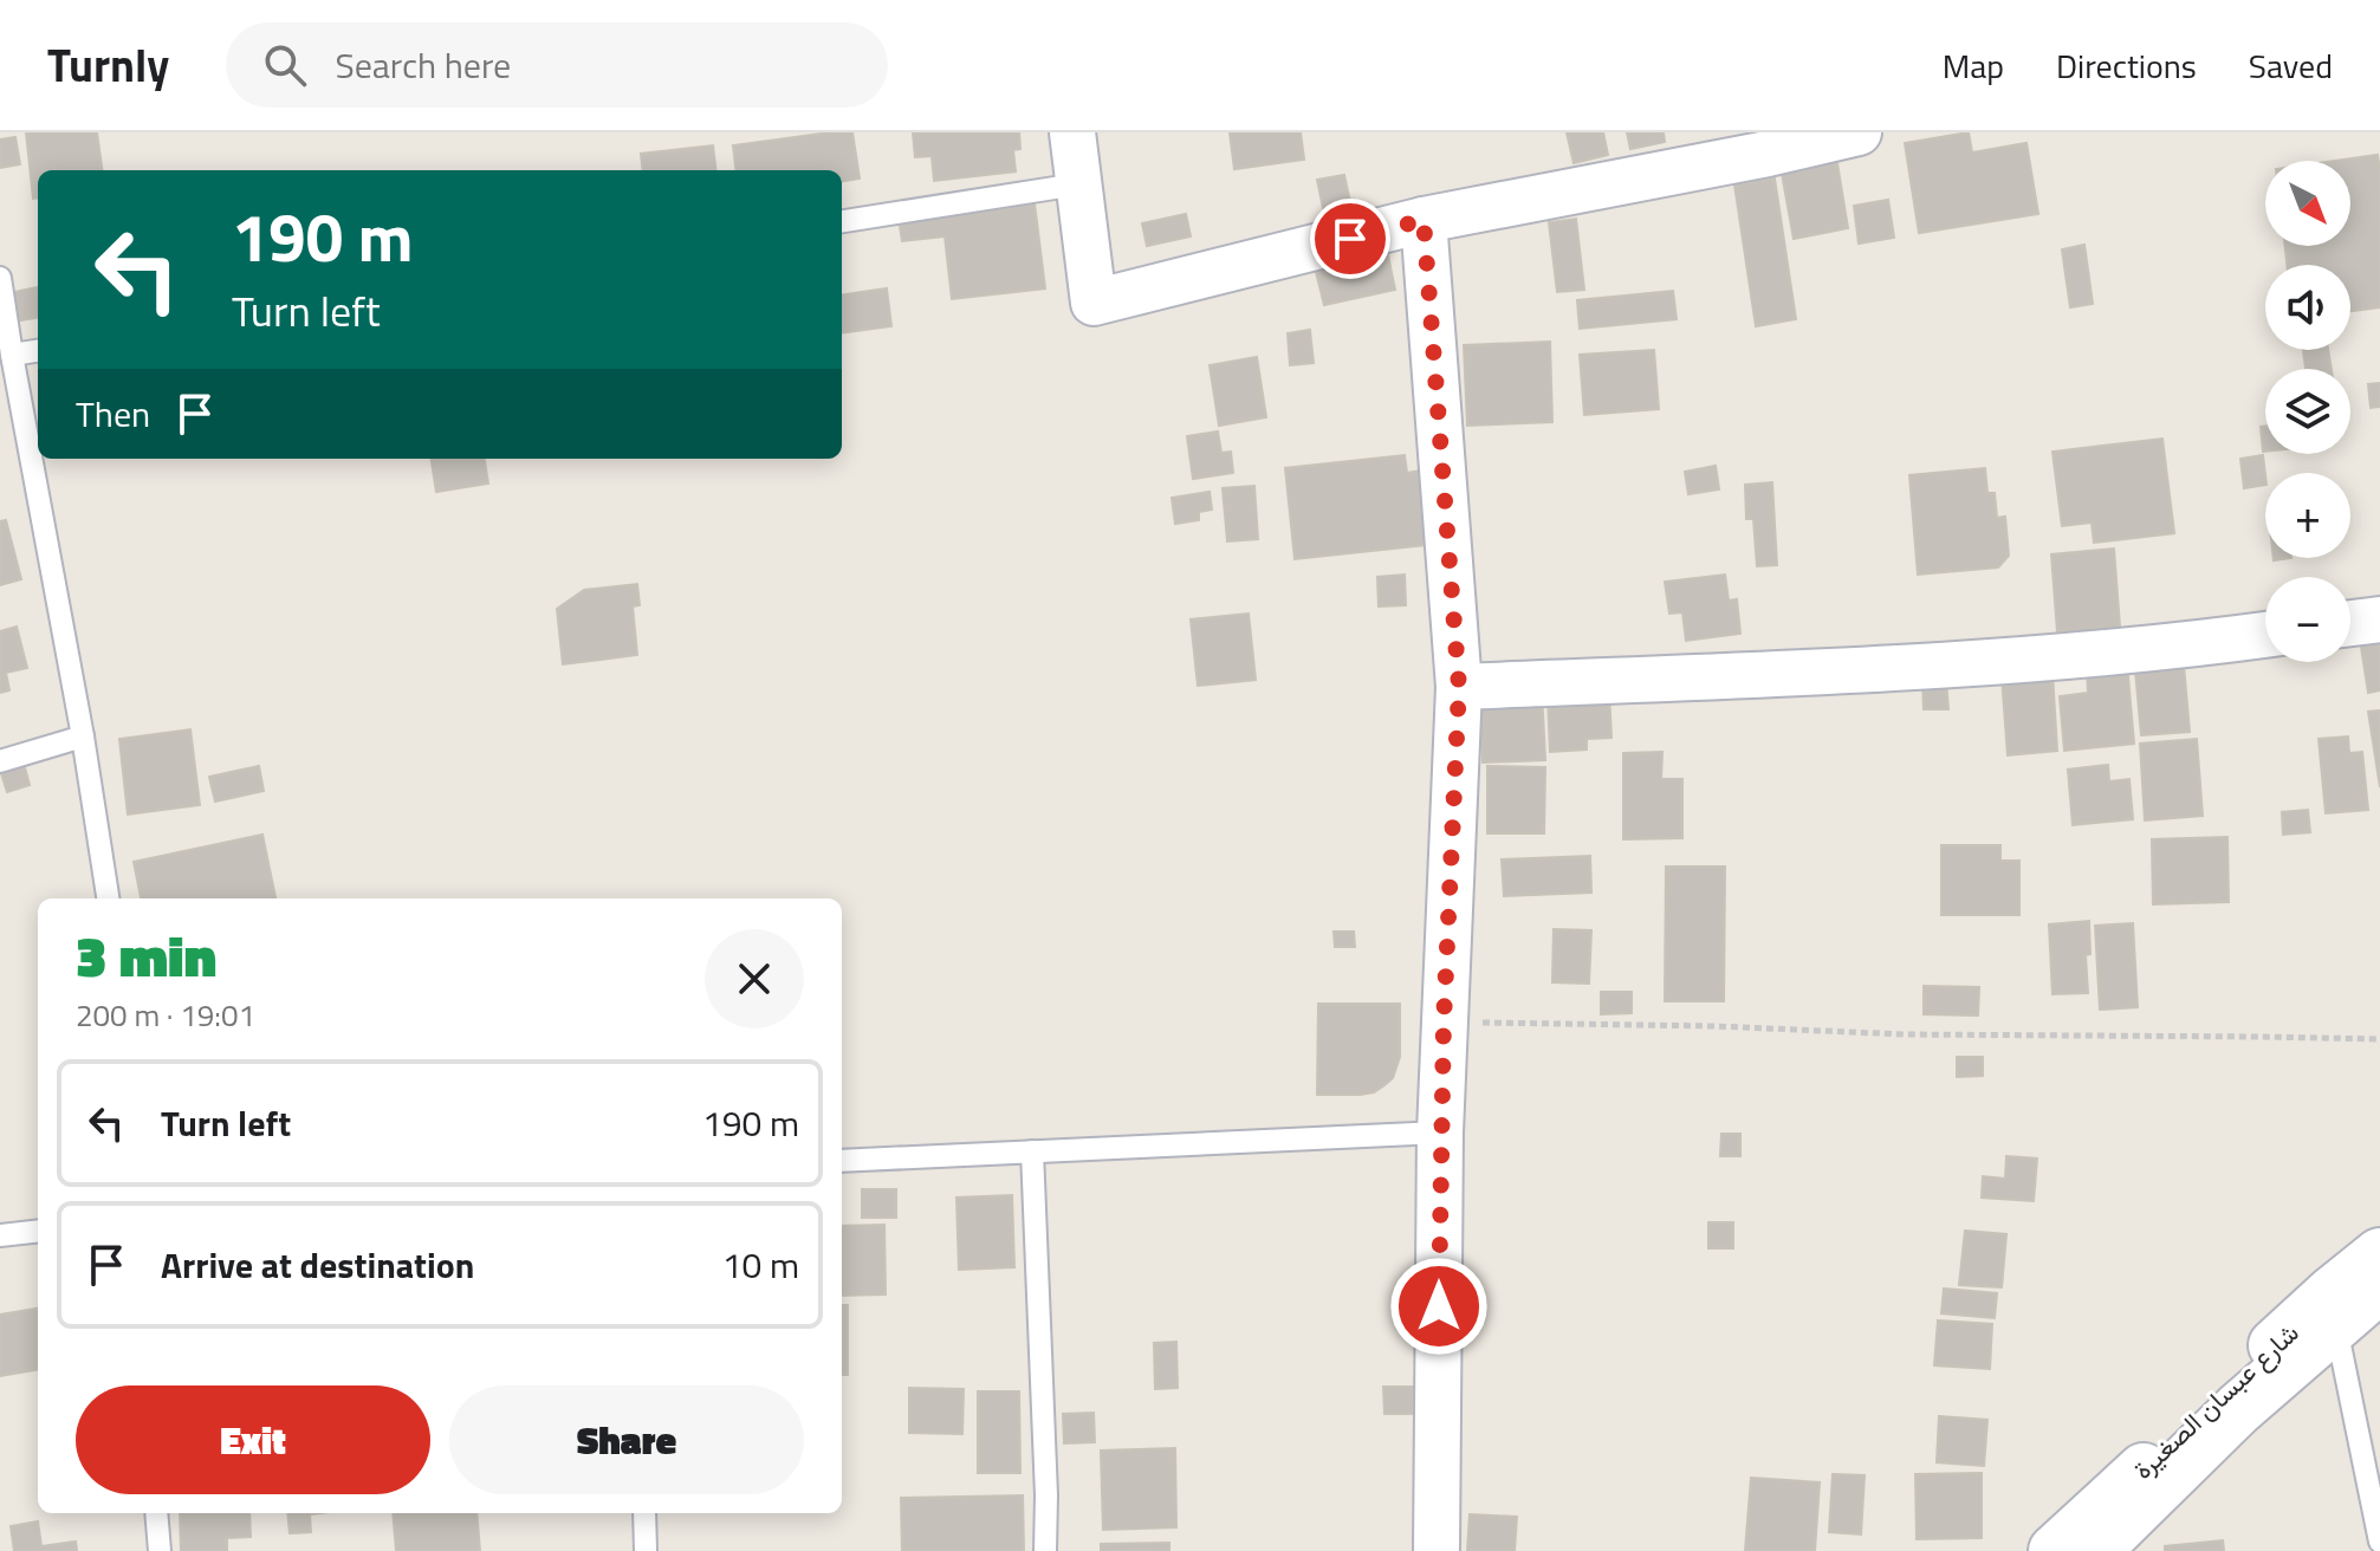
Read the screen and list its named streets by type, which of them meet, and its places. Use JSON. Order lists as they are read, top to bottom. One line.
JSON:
{"streets":{"street":["شارع عبسان الصغيرة"]},"north":"bottom right","page":{"header":"Turnly","search":"Search here","nav":["Map","Directions","Saved"],"map_buttons":["+","−"],"turn":["190 m","Turn left"],"then":"Then","heading":["3 min","200 m · 19:01"],"list":[{"name":"Turn left","value":"190 m"},{"name":"Arrive at destination","value":"10 m"}],"buttons":["Exit","Share"]}}
